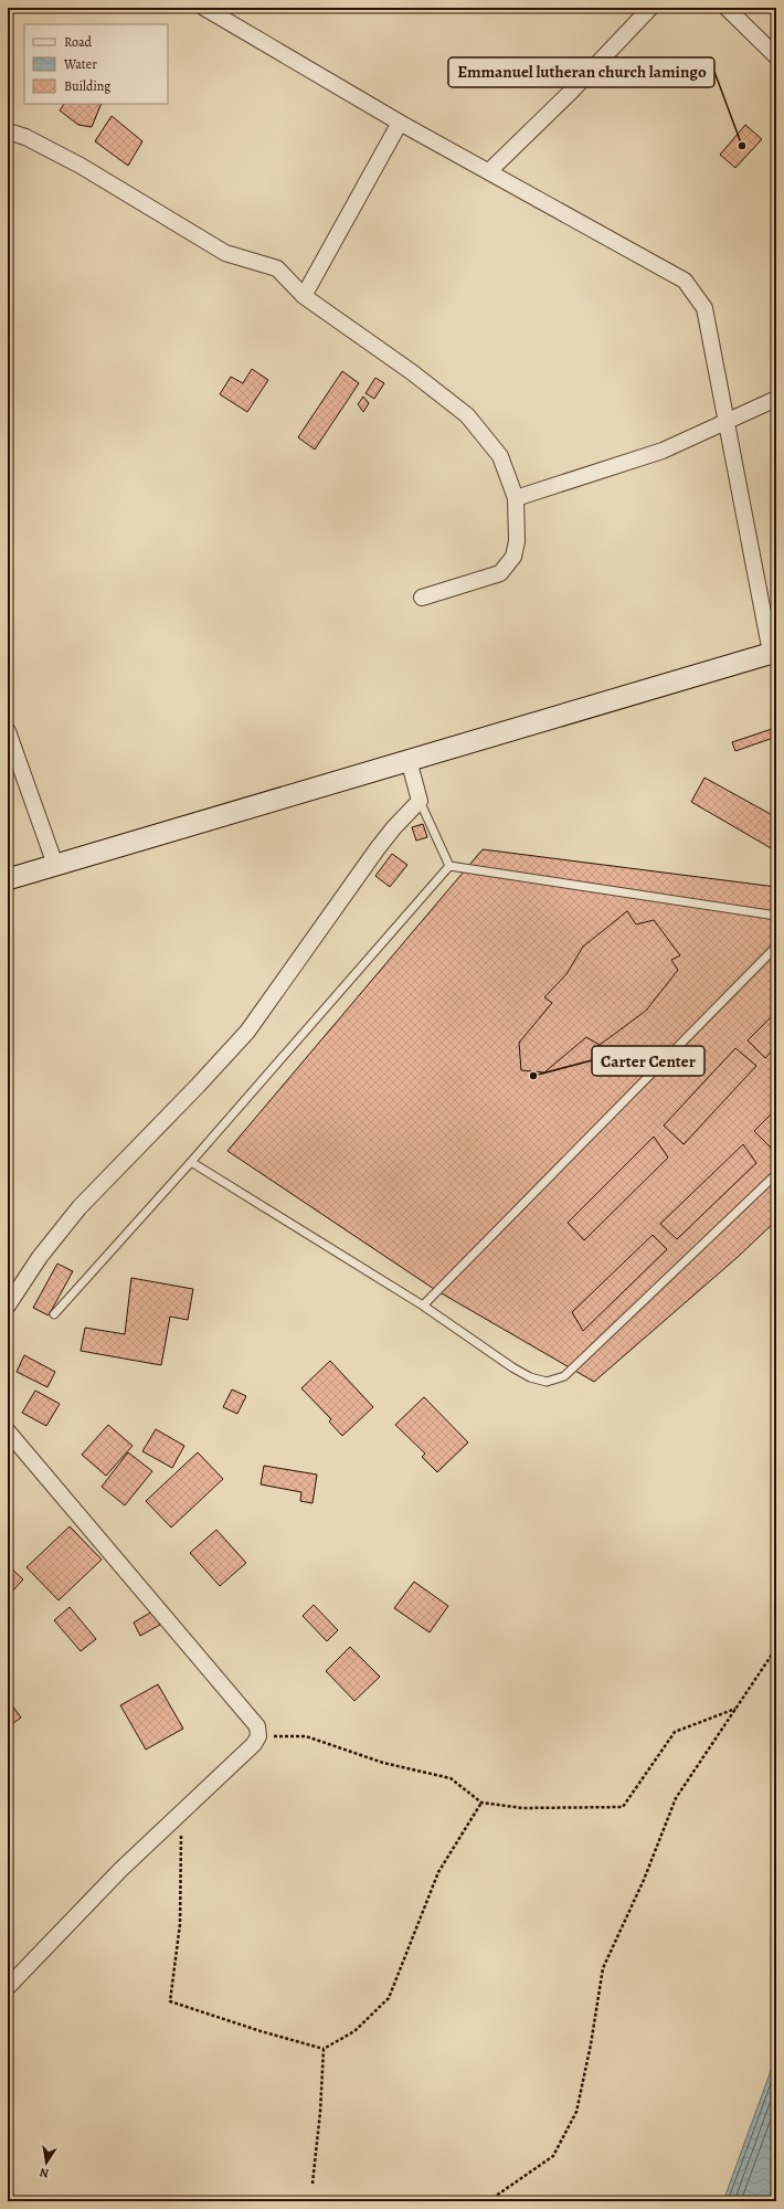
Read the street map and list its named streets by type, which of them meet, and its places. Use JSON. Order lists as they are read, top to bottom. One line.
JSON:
{"places":["Emmanuel lutheran church lamingo","Carter Center"],"legend":["Road","Water","Building"],"north":"bottom"}
